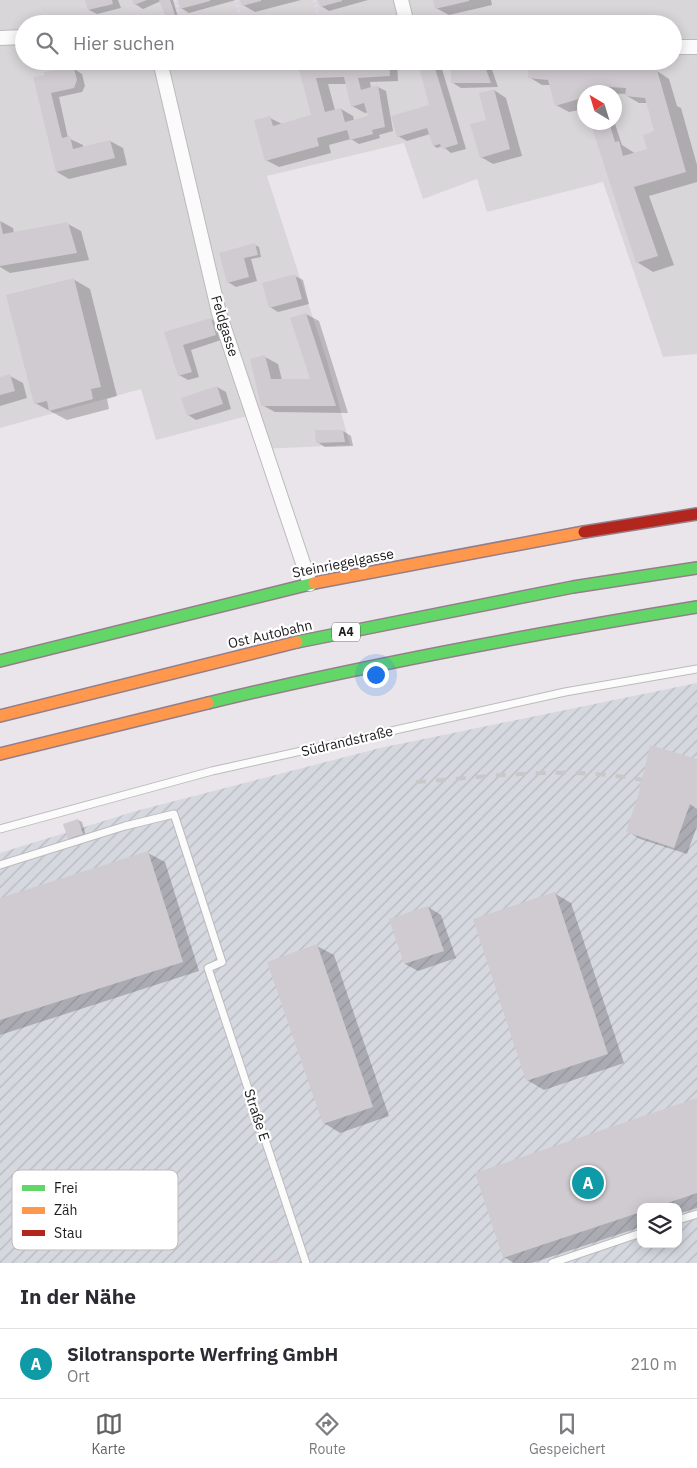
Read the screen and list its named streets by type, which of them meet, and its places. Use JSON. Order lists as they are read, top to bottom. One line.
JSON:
{"streets":{"main road":["Steinriegelgasse","A4","Ost Autobahn"],"street":["Feldgasse"],"lane":["Südrandstraße","Straße E"]},"crossings":[["Feldgasse","Steinriegelgasse"]],"legend":["Frei","Zäh","Stau"],"north":"top left","page":{"search":"Hier suchen","pins":"A","heading":"In der Nähe","list":[{"mark":"A","name":"Silotransporte Werfring GmbH","note":"Ort","value":"210 m"}],"nav":["Karte","Route","Gespeichert"]}}
